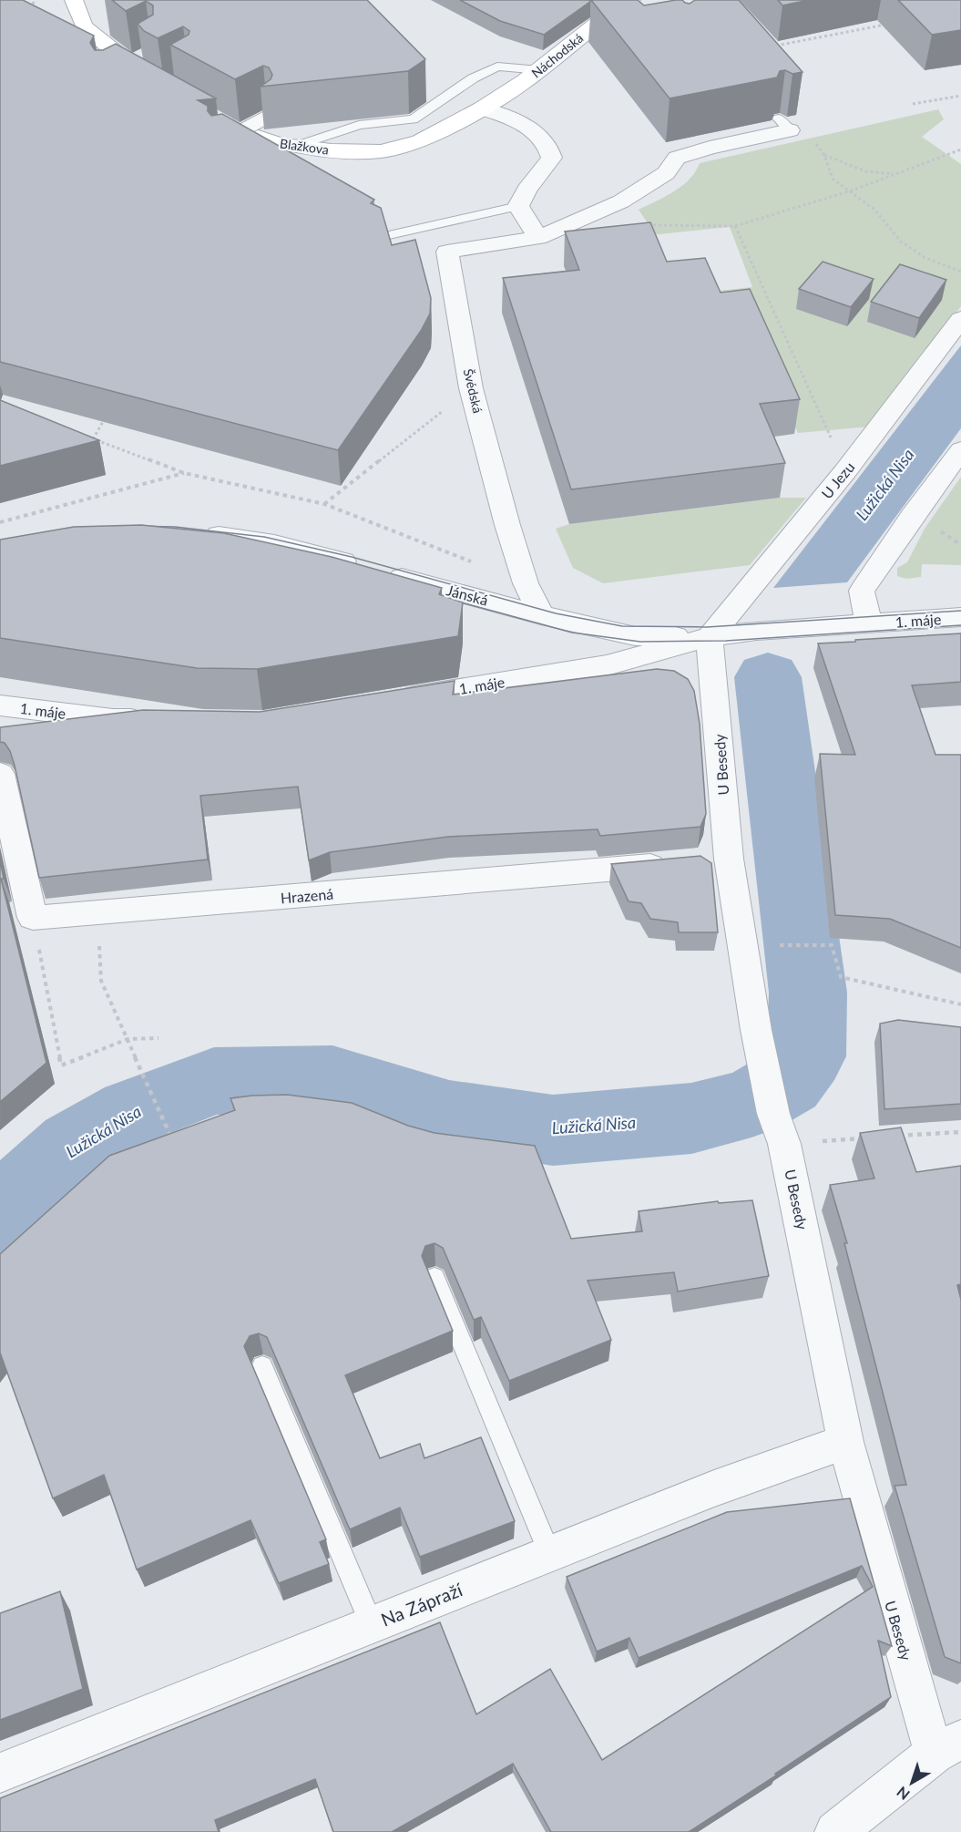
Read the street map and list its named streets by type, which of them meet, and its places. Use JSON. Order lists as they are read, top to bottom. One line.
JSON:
{"streets":{"street":["Náchodská","Blažkova","Švédská","U Jezu","Jánská","1. máje","U Besedy","Hrazená","Na Zápraží"]},"crossings":[["Náchodská","Blažkova"],["Švédská","Jánská"],["U Jezu","Jánská"],["U Jezu","1. máje"],["U Jezu","U Besedy"],["Jánská","1. máje"],["Jánská","U Besedy"],["1. máje","U Besedy"],["U Besedy","Na Zápraží"]],"water":["Lužická Nisa"],"north":"bottom left"}
